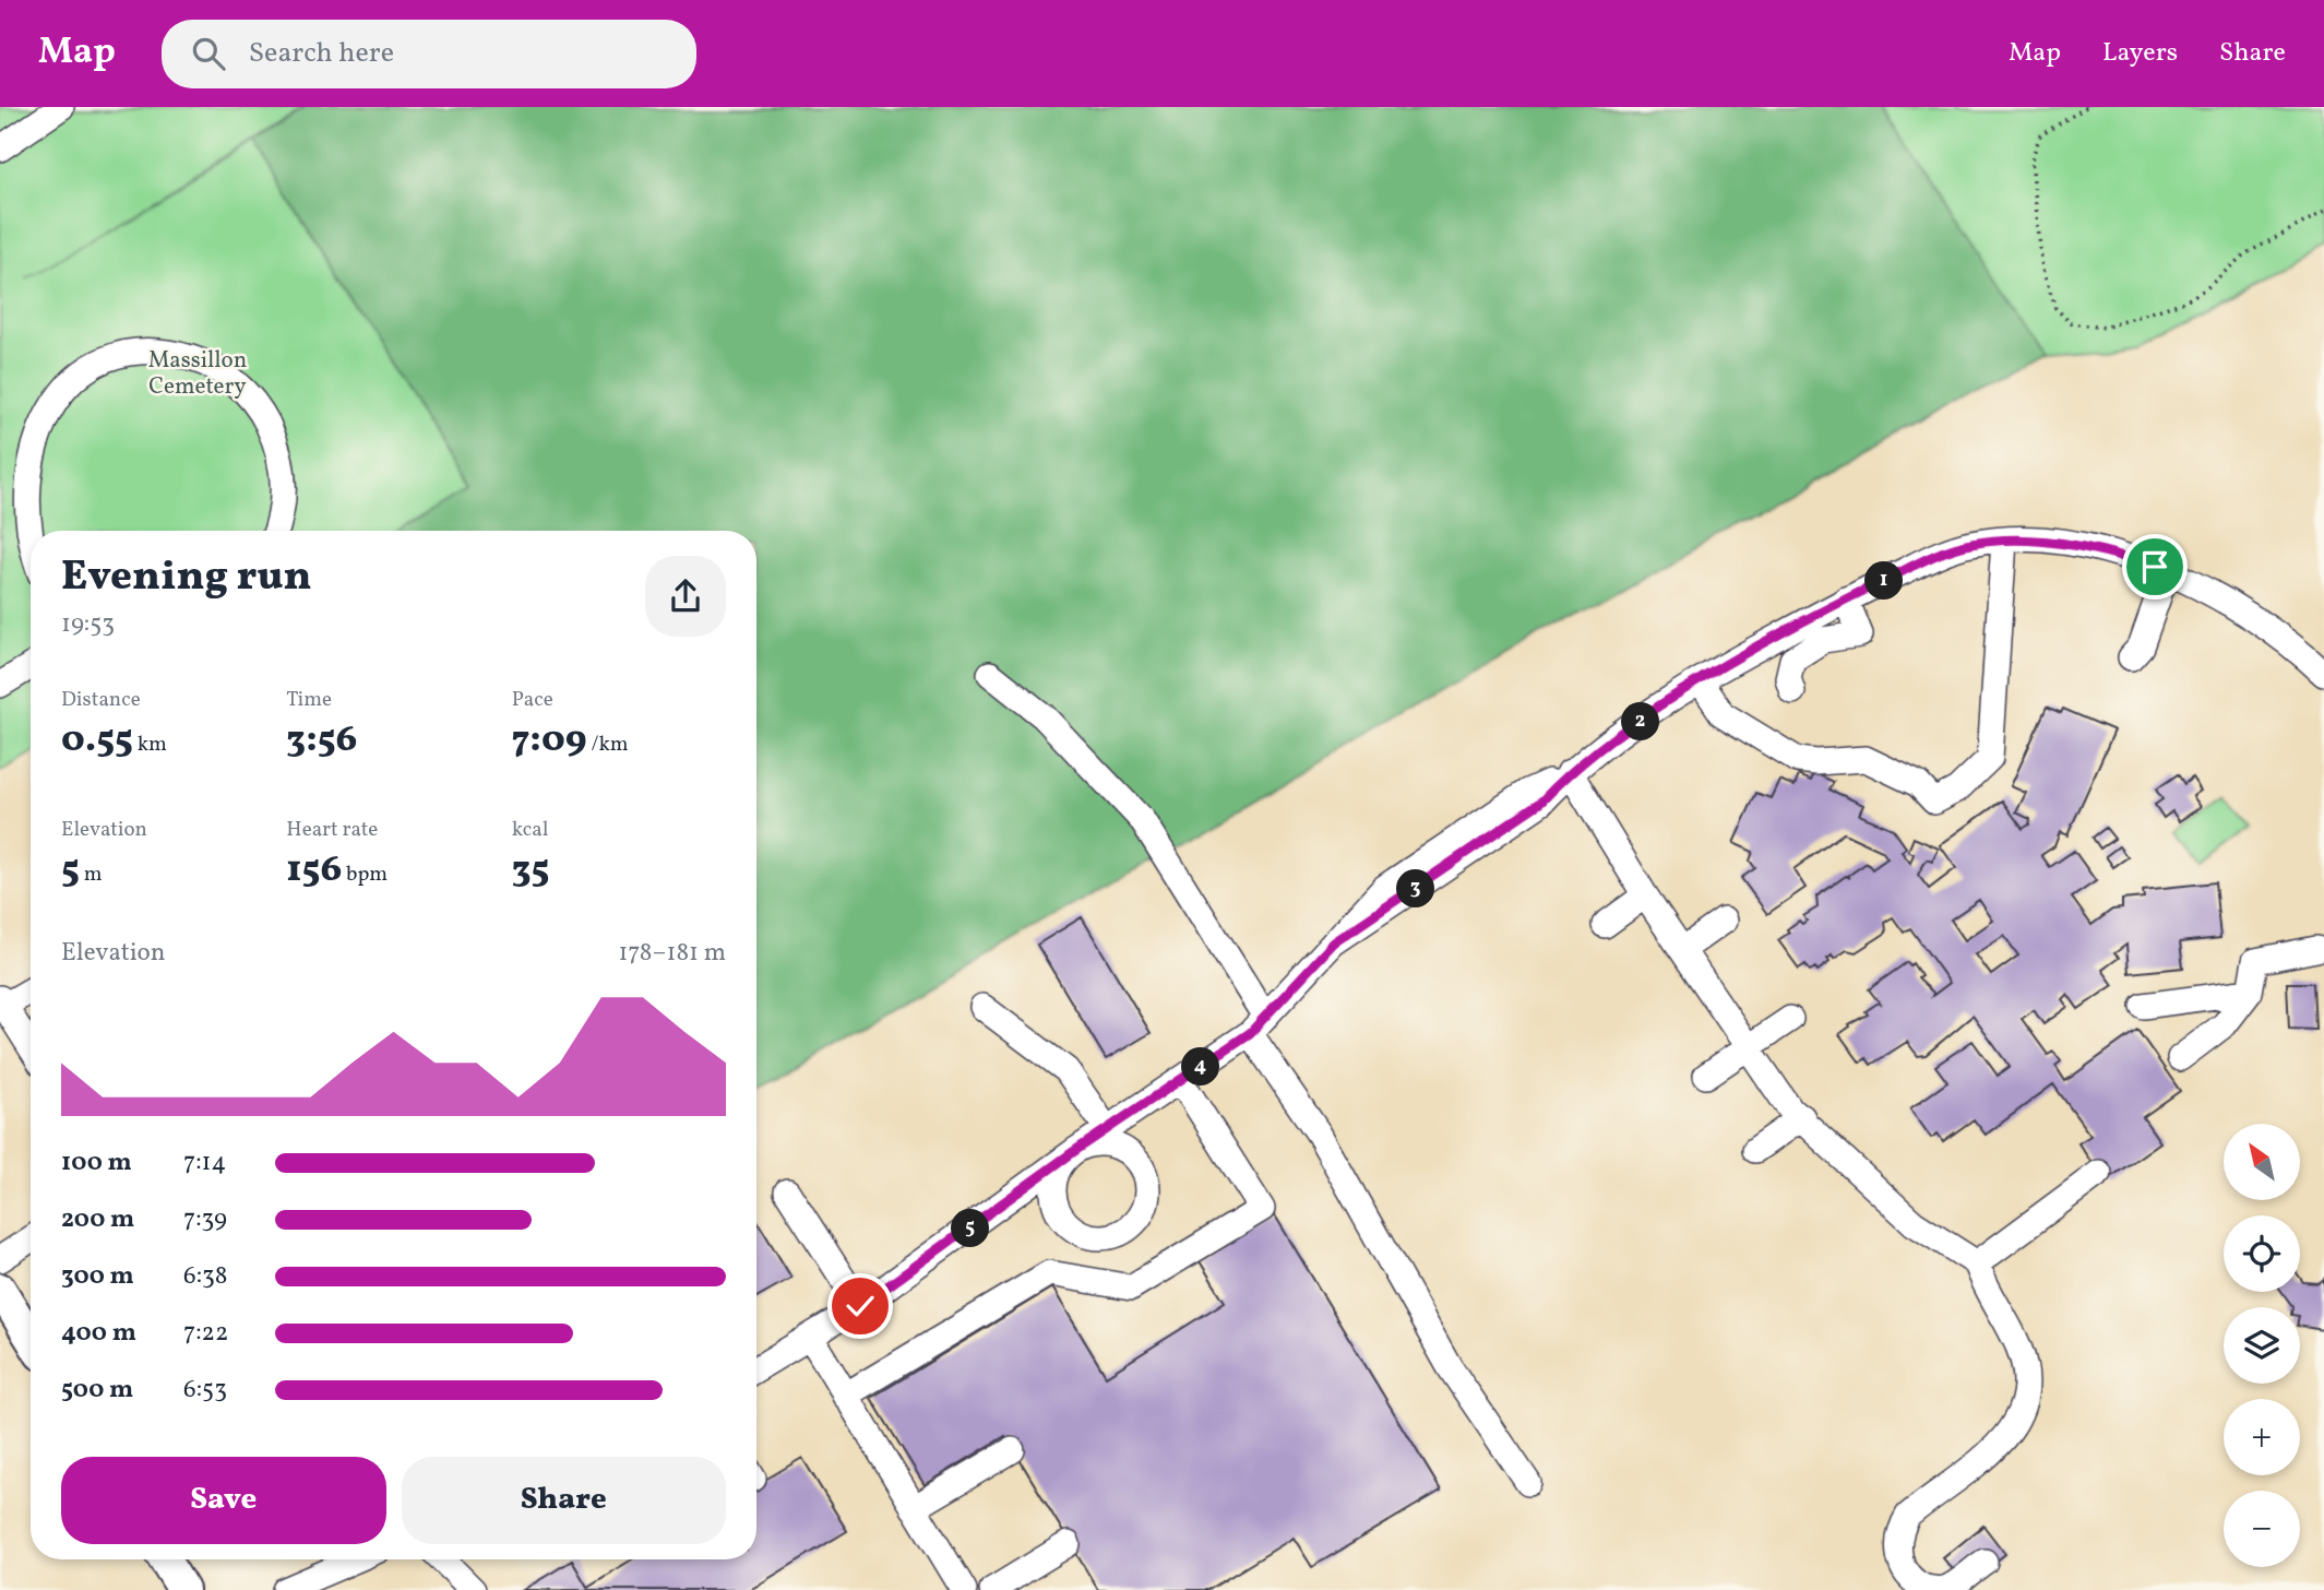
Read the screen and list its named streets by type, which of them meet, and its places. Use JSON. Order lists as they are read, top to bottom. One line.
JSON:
{"parks":["Massillon Cemetery"],"north":"top left","page":{"header":"Map","search":"Search here","nav":["Map","Layers","Share"],"heading":["Evening run","19:53"],"pins":["1","2","3","4","5"],"stats":[["Distance","0.55 km"],["Time","3:56"],["Pace","7:09 /km"],["Elevation","5 m"],["Heart rate","156 bpm"],["kcal","35"]],"chart":["Elevation","178–181 m"],"map_buttons":["+","−"],"list":[{"name":"100 m","note":"7:14"},{"name":"200 m","note":"7:39"},{"name":"300 m","note":"6:38"},{"name":"400 m","note":"7:22"},{"name":"500 m","note":"6:53"}],"buttons":["Save","Share"]}}
